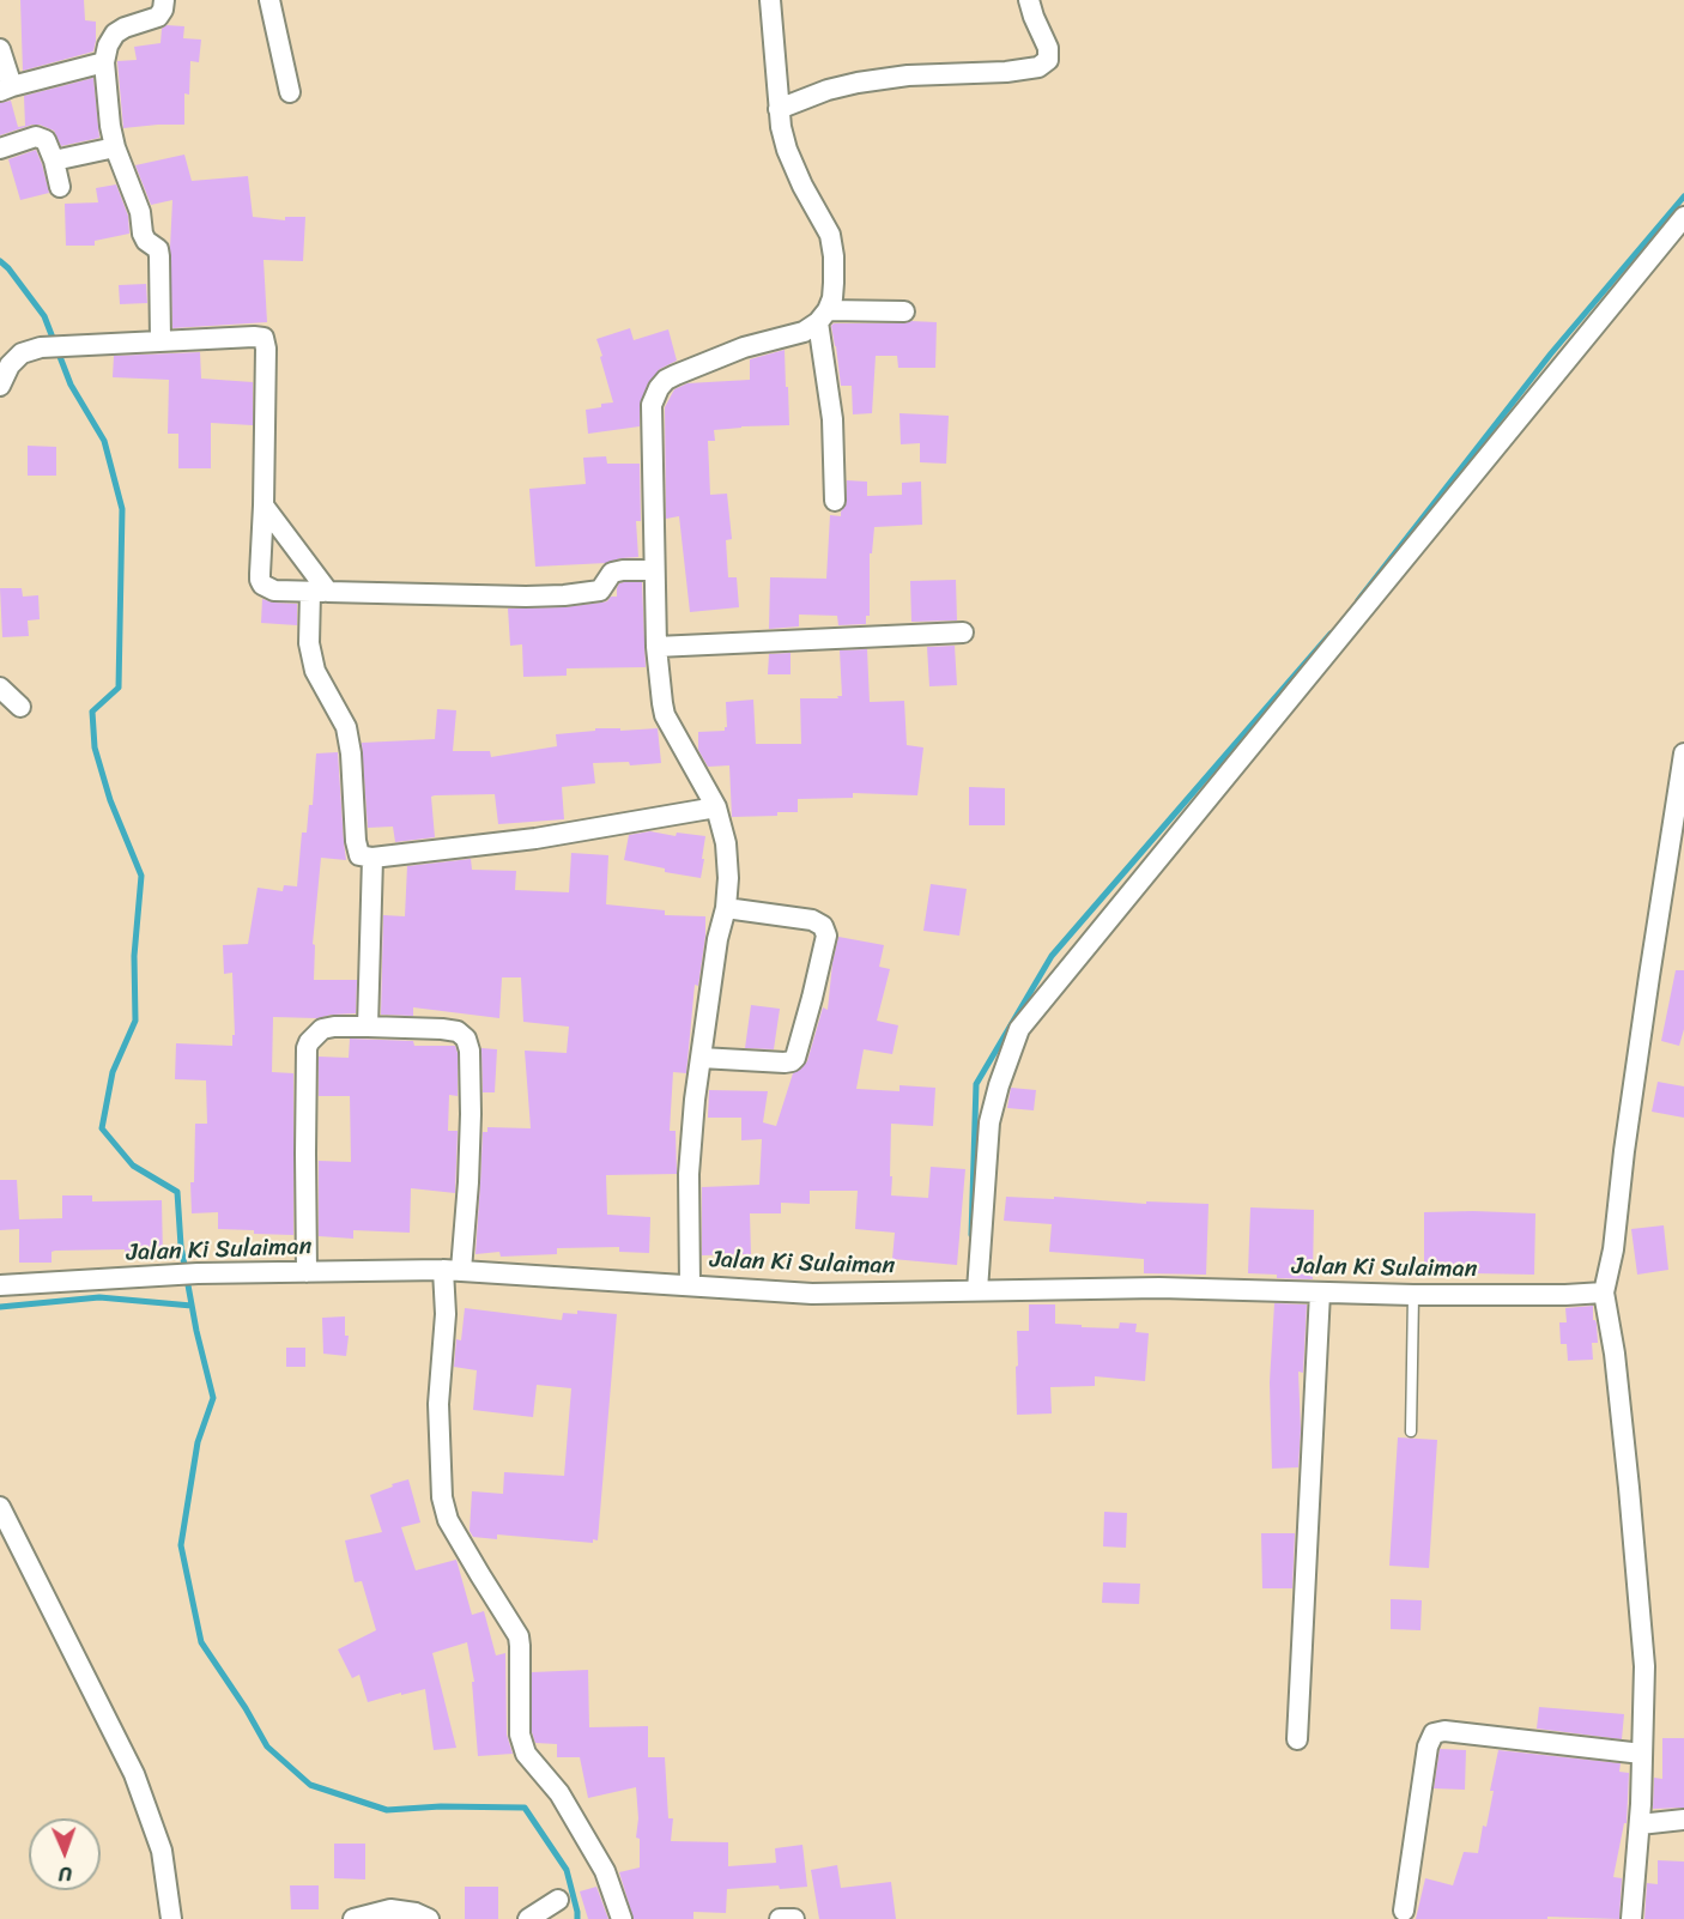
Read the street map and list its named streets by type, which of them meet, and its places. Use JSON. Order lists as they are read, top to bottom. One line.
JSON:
{"streets":{"street":["Jalan Ki Sulaiman"]},"north":"bottom"}
